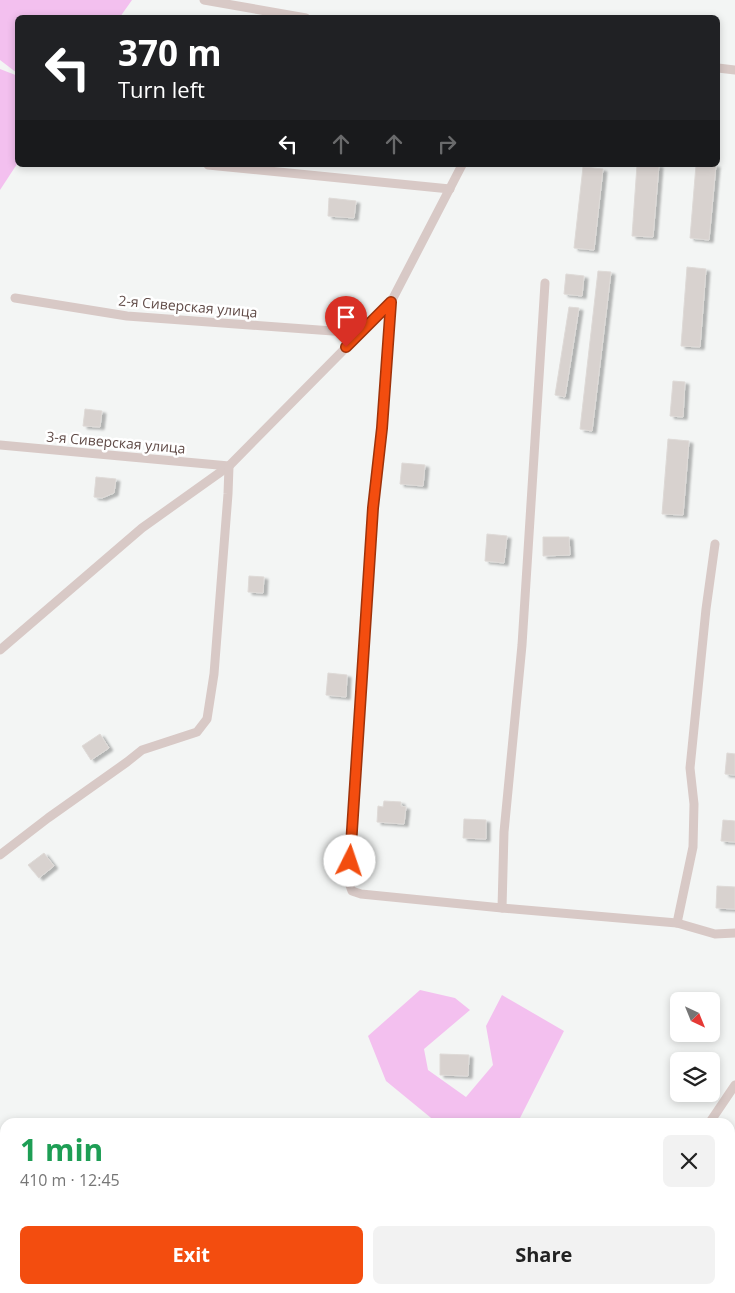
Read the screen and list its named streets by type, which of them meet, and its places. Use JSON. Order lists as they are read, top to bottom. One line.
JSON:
{"streets":{"street":["2-я Сиверская улица","3-я Сиверская улица"]},"north":"bottom right","page":{"turn":["370 m","Turn left"],"heading":["1 min","410 m · 12:45"],"buttons":["Exit","Share"]}}
